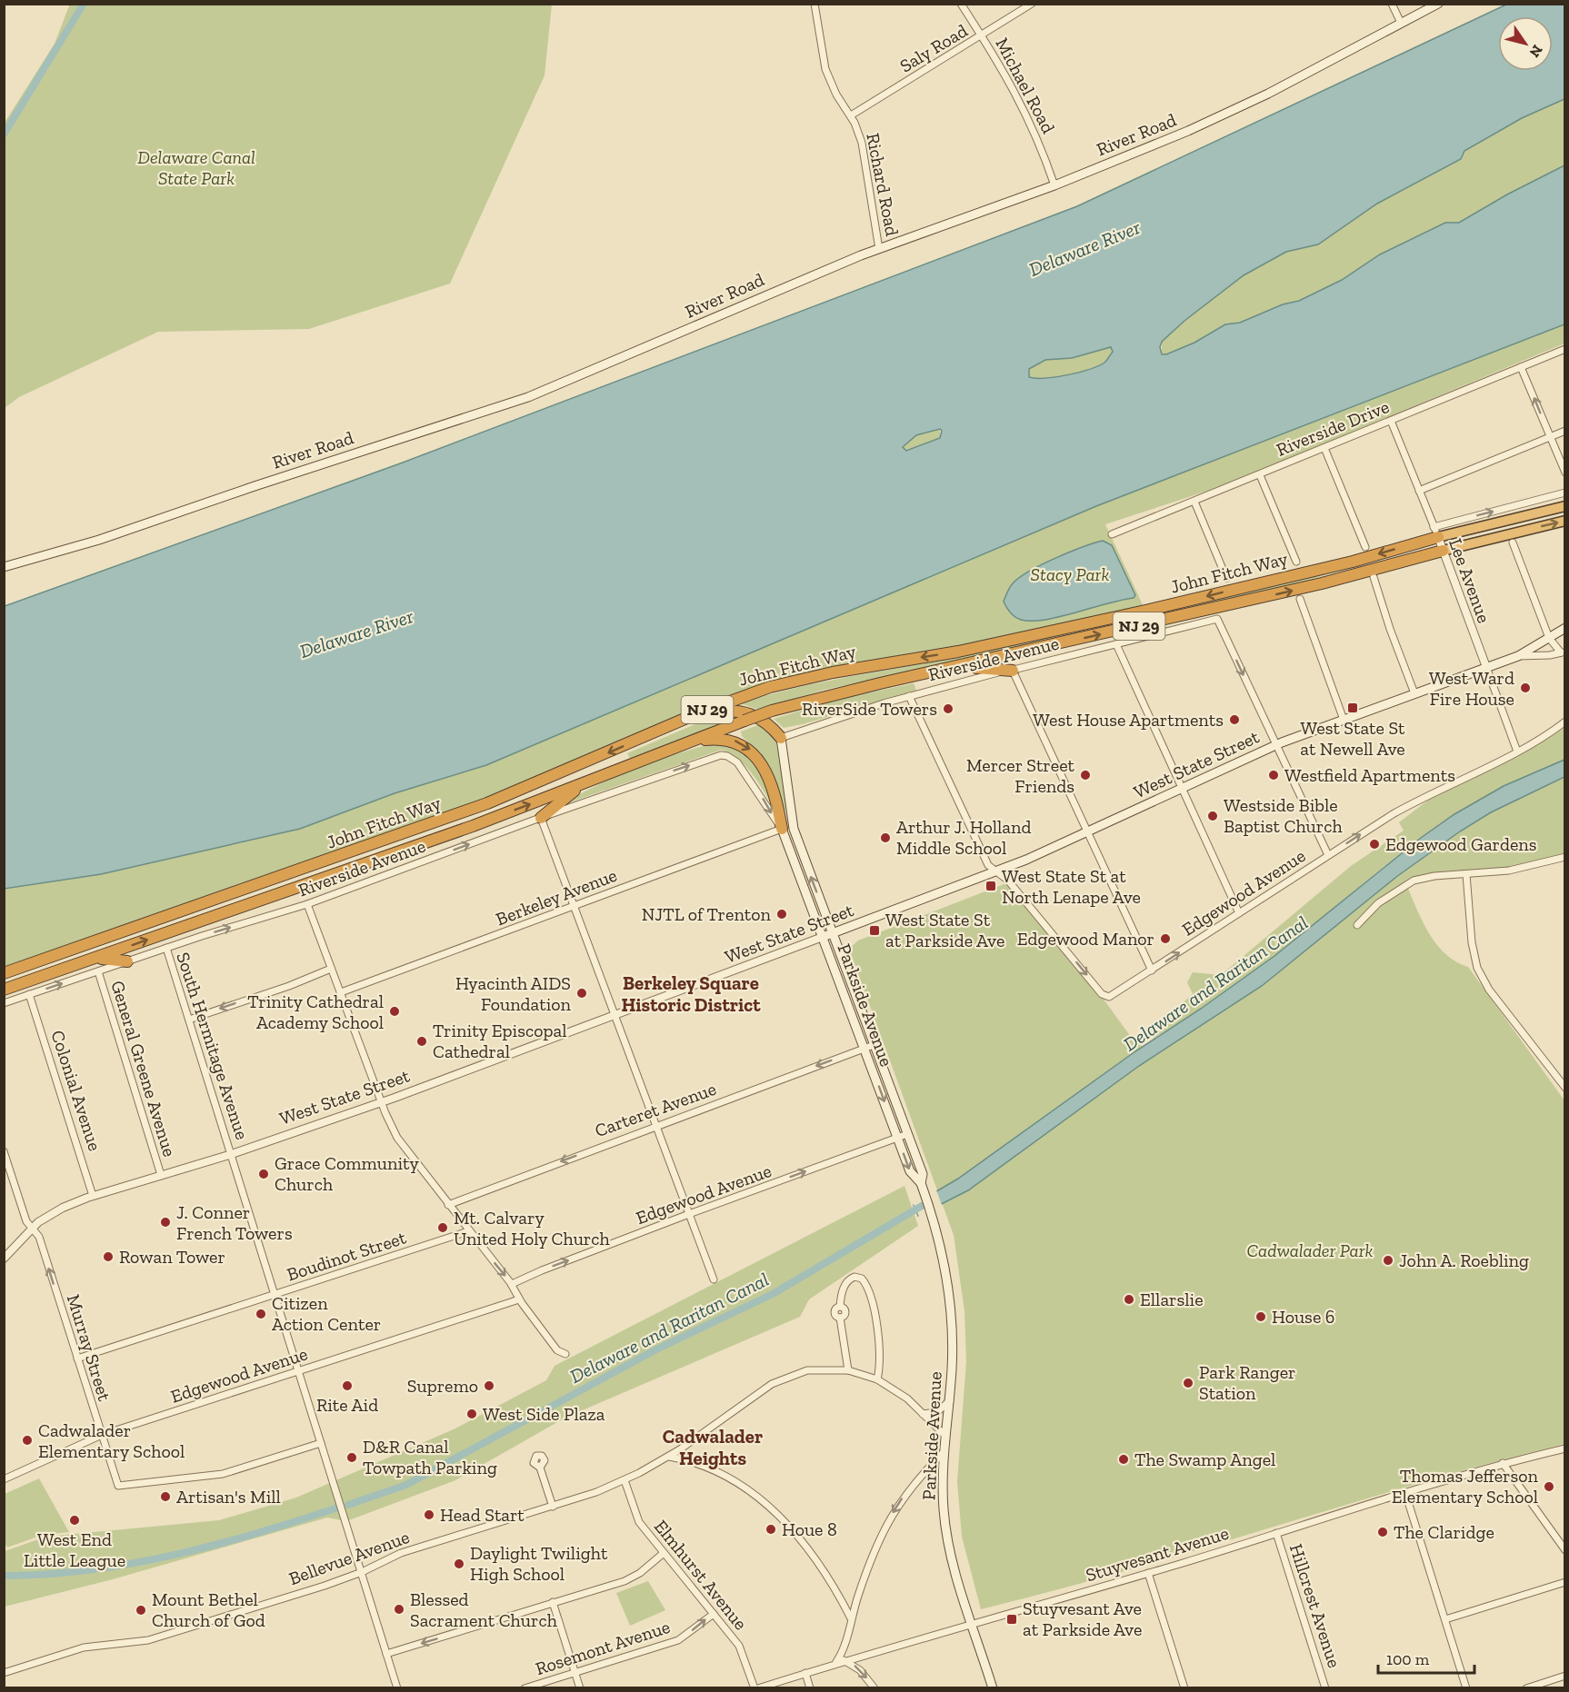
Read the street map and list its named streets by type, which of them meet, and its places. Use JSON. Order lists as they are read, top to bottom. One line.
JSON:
{"streets":{"highway":["John Fitch Way","NJ 29"],"main road":["River Road","West State Street","Parkside Avenue"],"street":["Saly Road","Michael Road","Richard Road","Riverside Drive","Lee Avenue","Riverside Avenue","Edgewood Avenue","Berkeley Avenue","South Hermitage Avenue","General Greene Avenue","Colonial Avenue","Carteret Avenue","Boudinot Street","Murray Street","Stuyvesant Avenue","Bellevue Avenue","Elmhurst Avenue","Hillcrest Avenue","Rosemont Avenue"]},"crossings":[["Saly Road","Michael Road"],["Saly Road","Richard Road"],["Michael Road","River Road"],["River Road","Richard Road"],["Riverside Drive","Lee Avenue"],["John Fitch Way","Lee Avenue"],["Lee Avenue","West State Street"],["Lee Avenue","Edgewood Avenue"],["Riverside Avenue","West State Street"],["Riverside Avenue","Parkside Avenue"],["Riverside Avenue","South Hermitage Avenue"],["Riverside Avenue","General Greene Avenue"],["Riverside Avenue","Colonial Avenue"],["West State Street","Edgewood Avenue"],["West State Street","Parkside Avenue"],["West State Street","South Hermitage Avenue"],["West State Street","General Greene Avenue"],["West State Street","Colonial Avenue"],["West State Street","Murray Street"],["Edgewood Avenue","Parkside Avenue"],["Edgewood Avenue","South Hermitage Avenue"],["Edgewood Avenue","Murray Street"],["Berkeley Avenue","Parkside Avenue"],["Parkside Avenue","Carteret Avenue"],["Parkside Avenue","Stuyvesant Avenue"],["Parkside Avenue","Bellevue Avenue"],["South Hermitage Avenue","Boudinot Street"],["South Hermitage Avenue","Murray Street"],["South Hermitage Avenue","Bellevue Avenue"],["Boudinot Street","Murray Street"],["Stuyvesant Avenue","Elmhurst Avenue"],["Stuyvesant Avenue","Hillcrest Avenue"],["Bellevue Avenue","Elmhurst Avenue"],["Elmhurst Avenue","Rosemont Avenue"]],"one_way":["Riverside Avenue","Edgewood Avenue","Carteret Avenue","Rosemont Avenue"],"districts":["Berkeley Square Historic District","Cadwalader Heights"],"water":["Delaware River","Delaware and Raritan Canal"],"parks":["Delaware Canal State Park","Stacy Park","Cadwalader Park"],"places":{"other":["West Ward Fire House","RiverSide Towers","West House Apartments","Mercer Street Friends","Westfield Apartments","Westside Bible Baptist Church","Arthur J. Holland Middle School","Edgewood Gardens","NJTL of Trenton","Edgewood Manor","Hyacinth AIDS Foundation","Trinity Cathedral Academy School","Trinity Episcopal Cathedral","Grace Community Church","J. Conner French Towers","Mt. Calvary United Holy Church","Rowan Tower","John A. Roebling","Ellarslie","Citizen Action Center","House 6","Park Ranger Station","Rite Aid","Supremo","West Side Plaza","Cadwalader Elementary School","D&R Canal Towpath Parking","The Swamp Angel","Thomas Jefferson Elementary School","Artisan's Mill","Head Start","West End Little League","Houe 8","The Claridge","Daylight Twilight High School","Blessed Sacrament Church","Mount Bethel Church of God"],"transit":["West State St at Newell Ave","West State St at North Lenape Ave","West State St at Parkside Ave","Stuyvesant Ave at Parkside Ave"]},"scale_bar":"100 m","north":"bottom right"}
